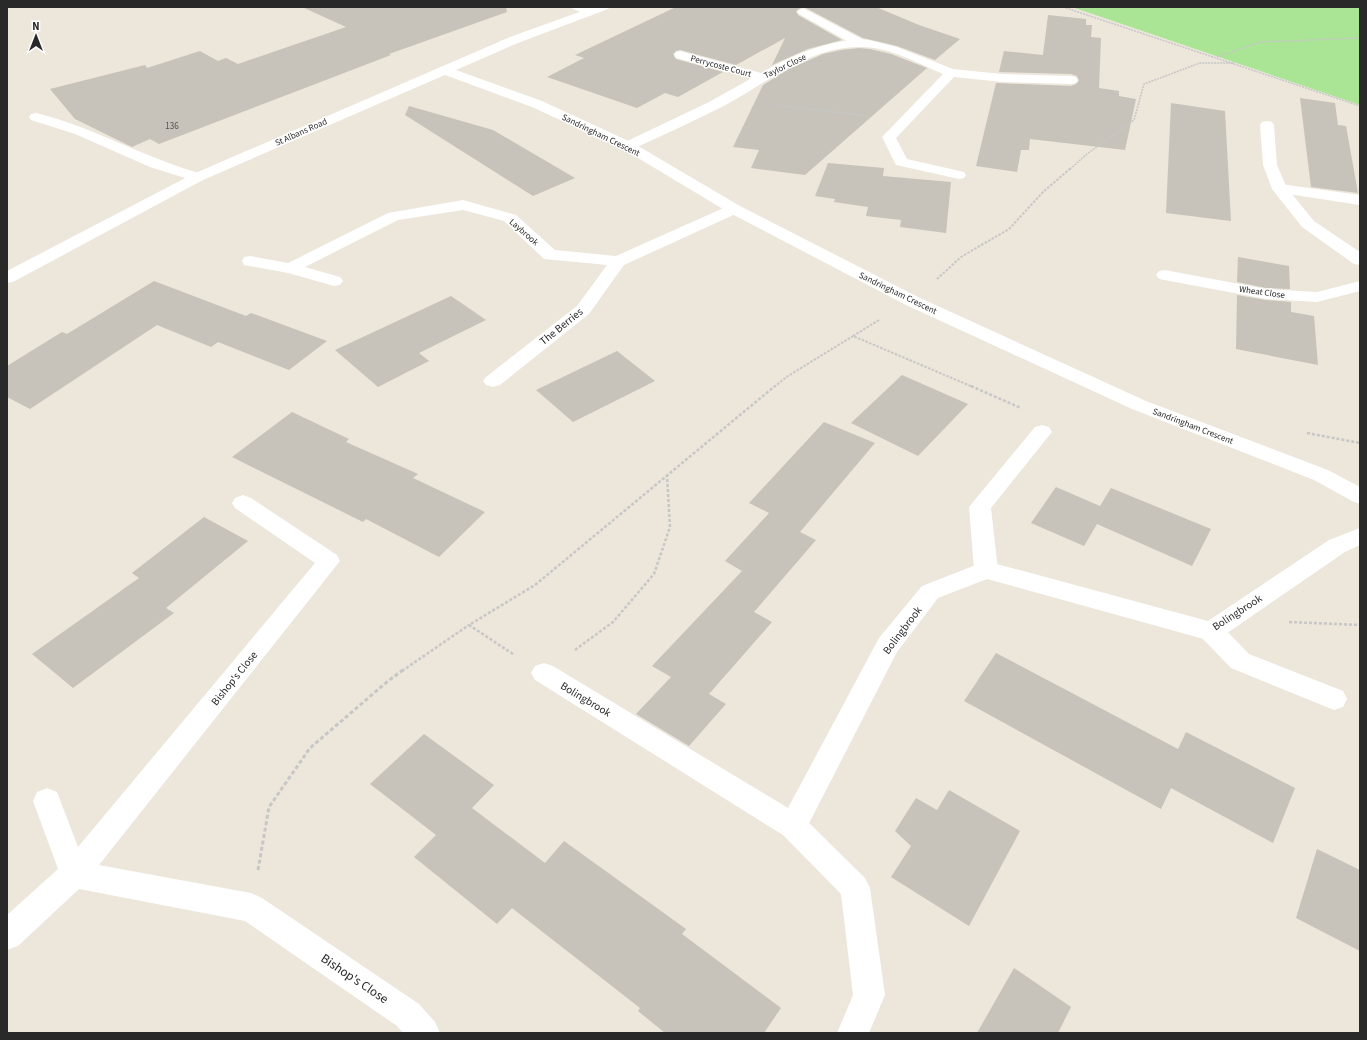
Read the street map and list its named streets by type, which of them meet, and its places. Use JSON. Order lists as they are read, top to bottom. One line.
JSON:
{"streets":{"street":["Perrycoste Court","Taylor Close","St Albans Road","Sandringham Crescent","Laybrook","Wheat Close","The Berries","Bolingbrook","Bishop's Close"]},"crossings":[["Perrycoste Court","Taylor Close"],["Taylor Close","Sandringham Crescent"],["St Albans Road","Sandringham Crescent"],["Sandringham Crescent","Laybrook"],["Laybrook","The Berries"]],"house_numbers":["136"],"north":"top"}
